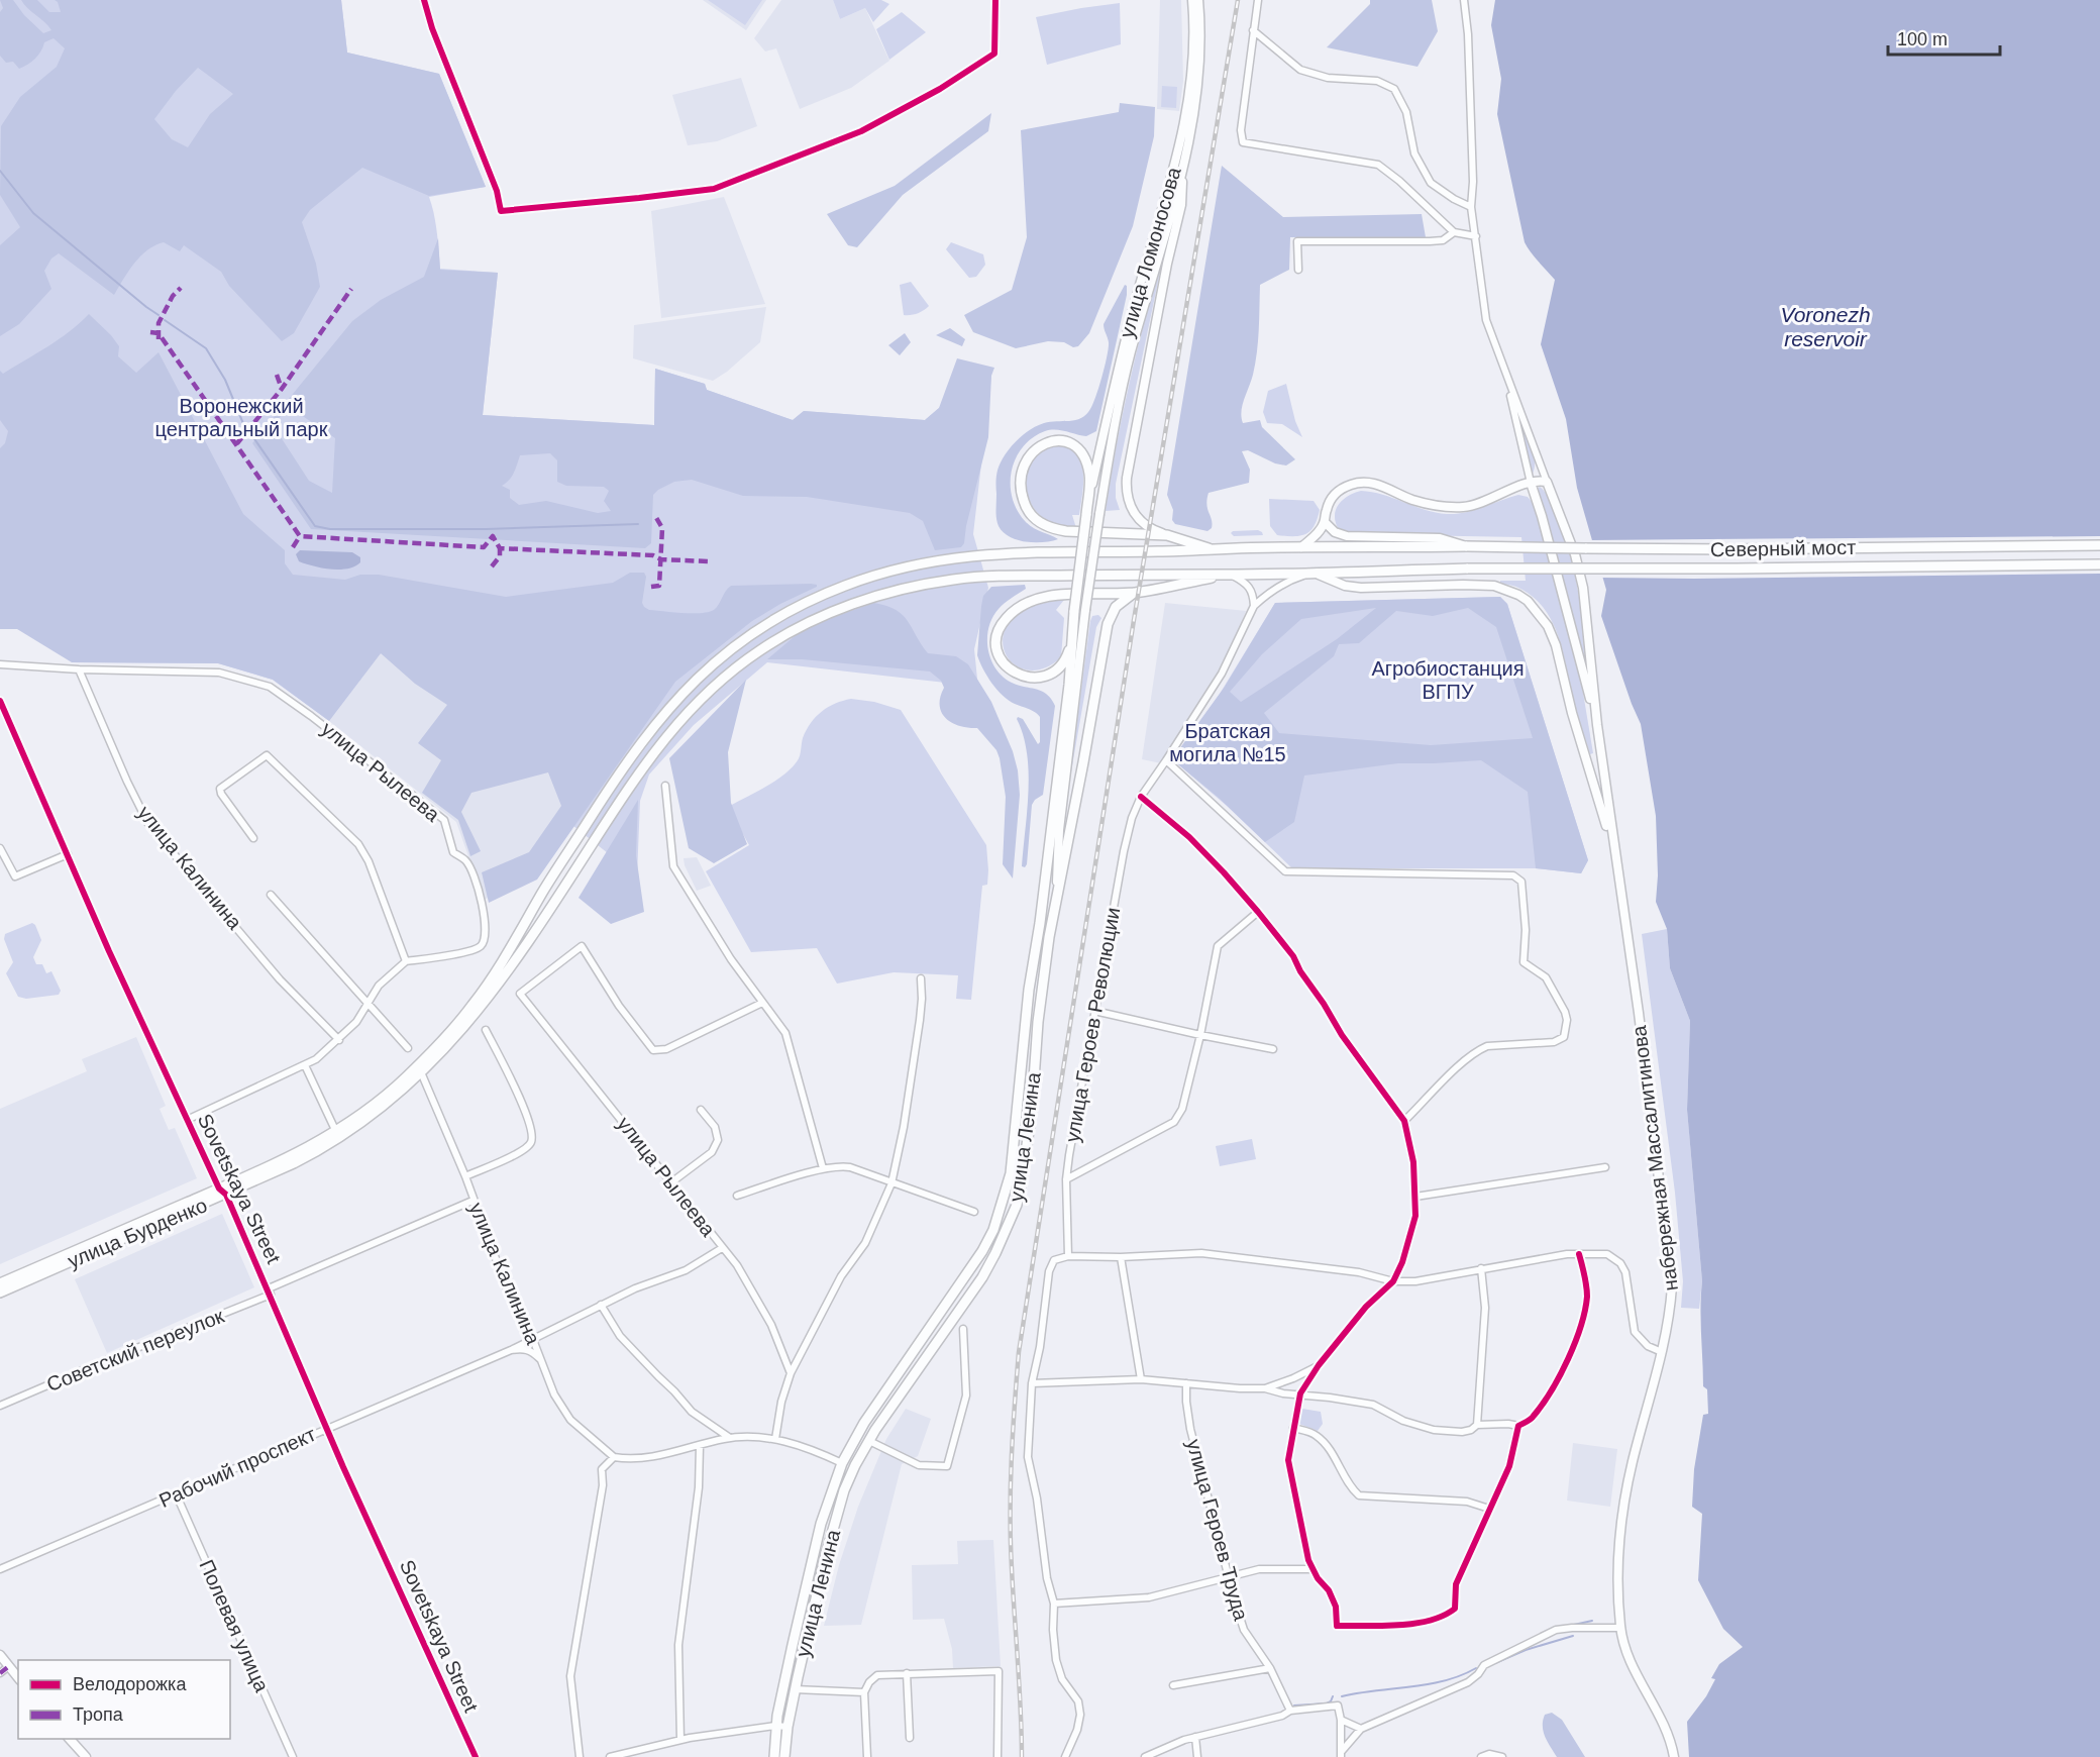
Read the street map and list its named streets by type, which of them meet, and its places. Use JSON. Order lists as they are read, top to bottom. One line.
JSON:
{"streets":{"main road":["улица Ломоносова","Северный мост","улица Ленина","набережная Массалитинова","улица Бурденко"],"street":["улица Рылеева","улица Калинина","улица Героев Революции","Sovetskaya Street","Советский переулок","Рабочий проспект","улица Героев Труда","Полевая улица"]},"crossings":[["улица Ломоносова","улица Ленина"],["Северный мост","улица Ленина"],["Северный мост","улица Бурденко"],["улица Рылеева","улица Калинина"],["улица Калинина","улица Бурденко"],["улица Калинина","Советский переулок"],["улица Калинина","Рабочий проспект"],["Sovetskaya Street","улица Бурденко"],["Sovetskaya Street","Советский переулок"],["Sovetskaya Street","Рабочий проспект"],["Рабочий проспект","Полевая улица"]],"water":["Voronezh reservoir"],"parks":["Воронежский центральный парк","Агробиостанция ВГПУ","Братская могила №15"],"legend":["Велодорожка","Тропа"],"scale_bar":"100 m"}
